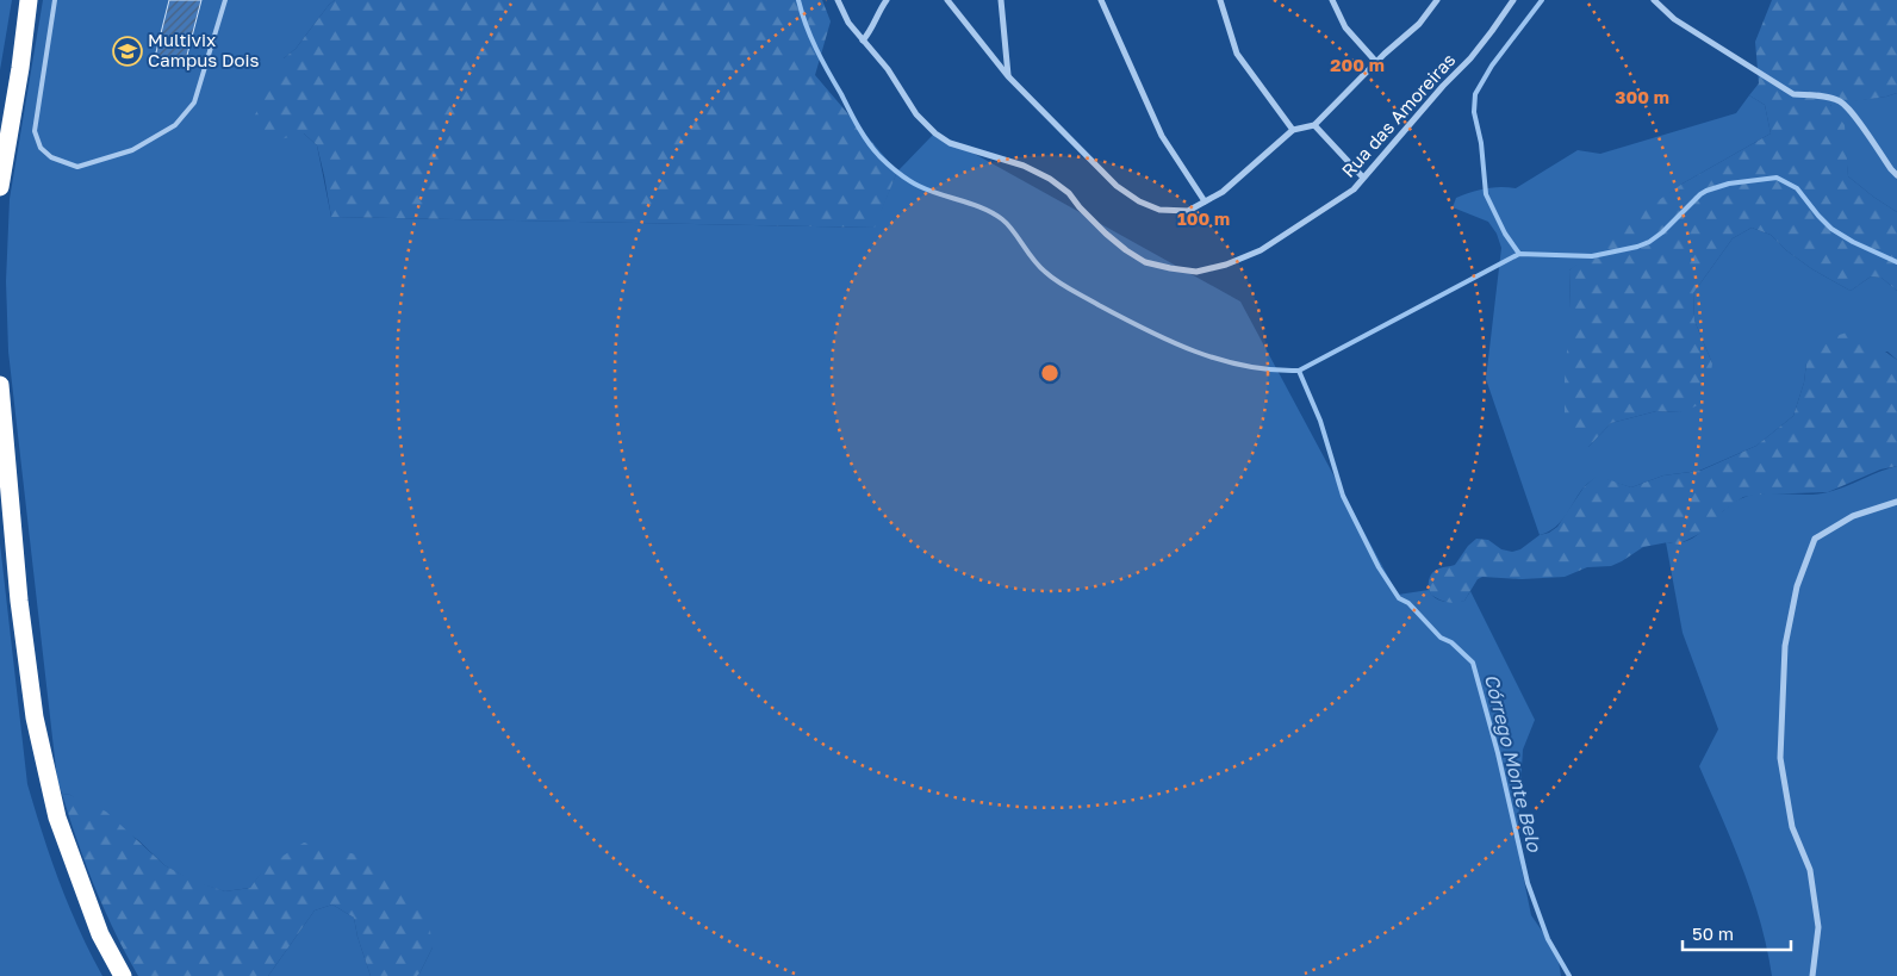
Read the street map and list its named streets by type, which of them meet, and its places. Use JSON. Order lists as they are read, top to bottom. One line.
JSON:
{"streets":{"street":["Rua das Amoreiras"]},"water":["Córrego Monte Belo"],"places":{"school or university":["Multivix Campus Dois"]},"scale_bar":"50 m","rings":["200 m","300 m","100 m"]}
